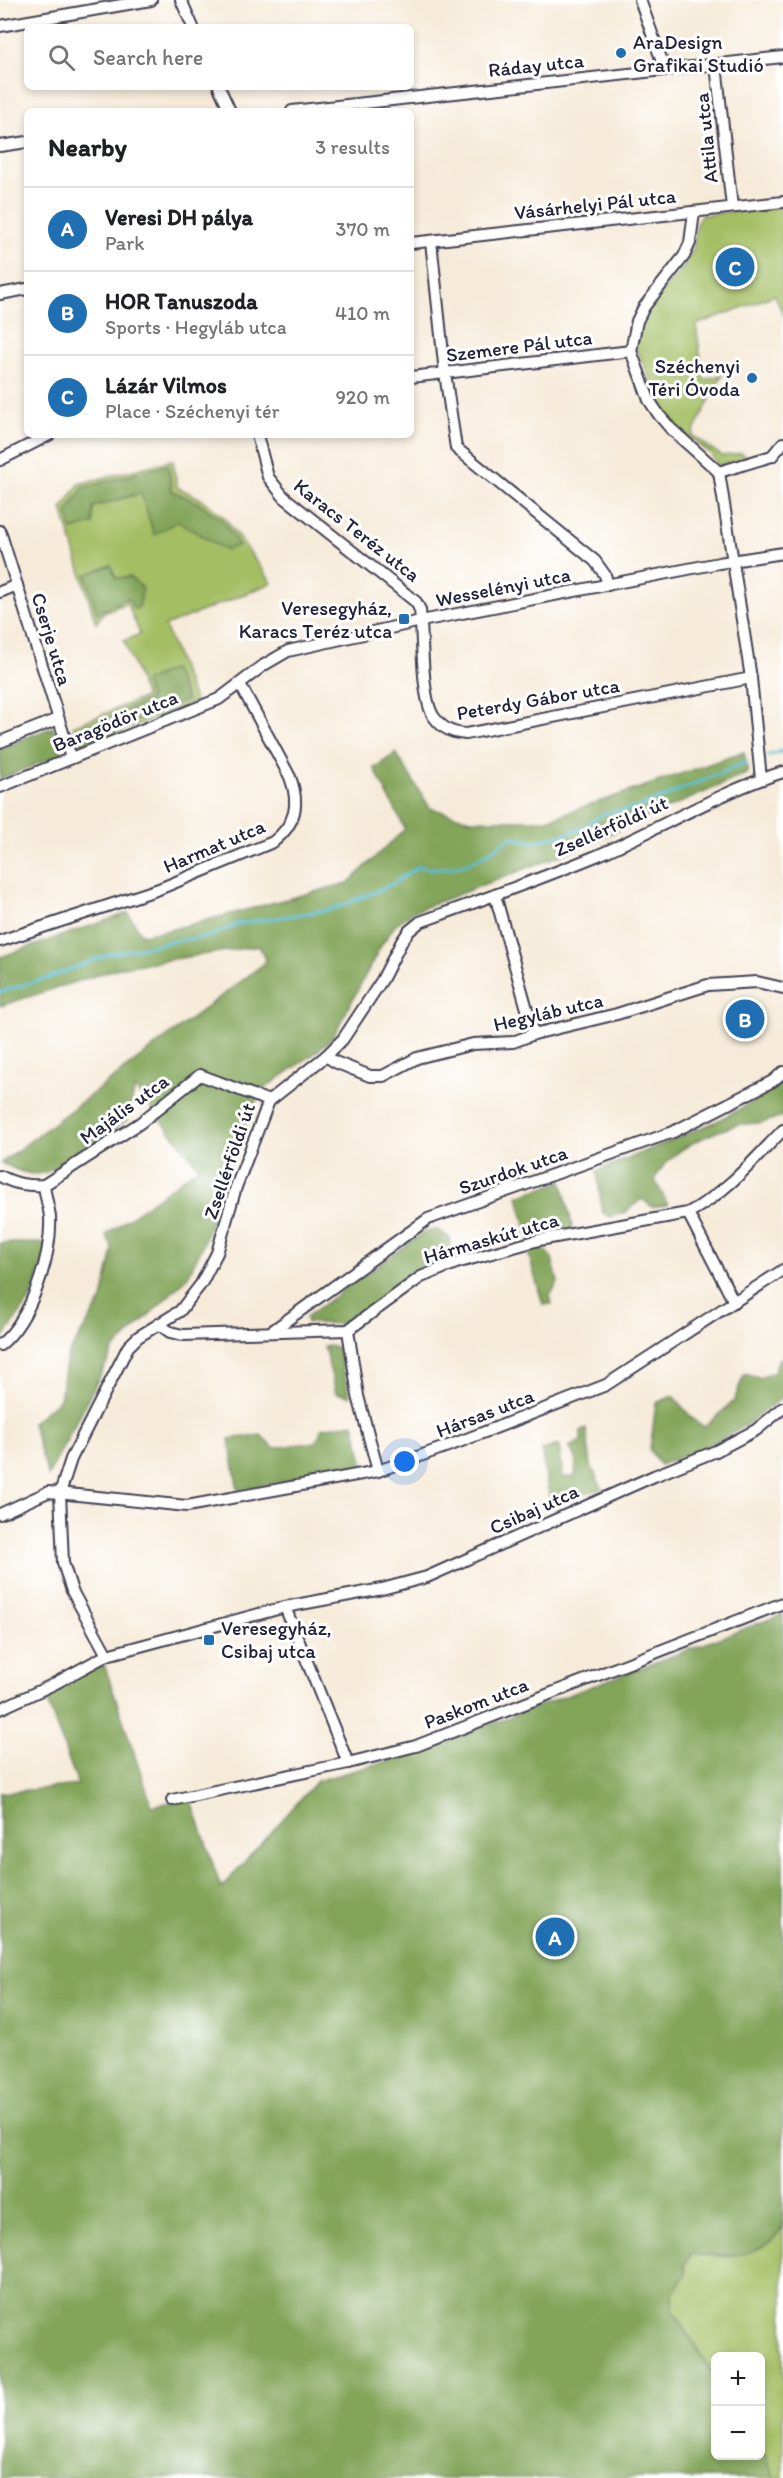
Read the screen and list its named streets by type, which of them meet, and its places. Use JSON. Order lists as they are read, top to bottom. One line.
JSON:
{"streets":{"street":["Ráday utca","Attila utca","Vásárhelyi Pál utca","Szemere Pál utca","Karacs Teréz utca","Wesselényi utca","Cserje utca","Peterdy Gábor utca","Baragödör utca","Zsellérföldi út","Harmat utca","Hegyláb utca","Majális utca","Szurdok utca","Hármaskút utca","Hársas utca","Csibaj utca","Paskom utca"]},"crossings":[["Ráday utca","Attila utca"],["Attila utca","Vásárhelyi Pál utca"],["Karacs Teréz utca","Wesselényi utca"],["Karacs Teréz utca","Peterdy Gábor utca"],["Wesselényi utca","Peterdy Gábor utca"],["Wesselényi utca","Baragödör utca"],["Wesselényi utca","Harmat utca"],["Cserje utca","Baragödör utca"],["Baragödör utca","Harmat utca"],["Zsellérföldi út","Hegyláb utca"],["Zsellérföldi út","Majális utca"],["Zsellérföldi út","Hársas utca"],["Zsellérföldi út","Csibaj utca"]],"places":{"other":["AraDesign Grafikai Studió","Széchenyi Téri Óvoda"],"transit":["Veresegyház, Karacs Teréz utca","Veresegyház, Csibaj utca"]},"page":{"search":"Search here","heading":["Nearby","3 results"],"list":[{"mark":"A","name":"Veresi DH pálya","note":"Park","value":"370 m"},{"mark":"B","name":"HOR Tanuszoda","note":"Sports · Hegyláb utca","value":"410 m"},{"mark":"C","name":"Lázár Vilmos","note":"Place · Széchenyi tér","value":"920 m"}],"pins":["C","B","A"],"map_buttons":["+","−"]}}
